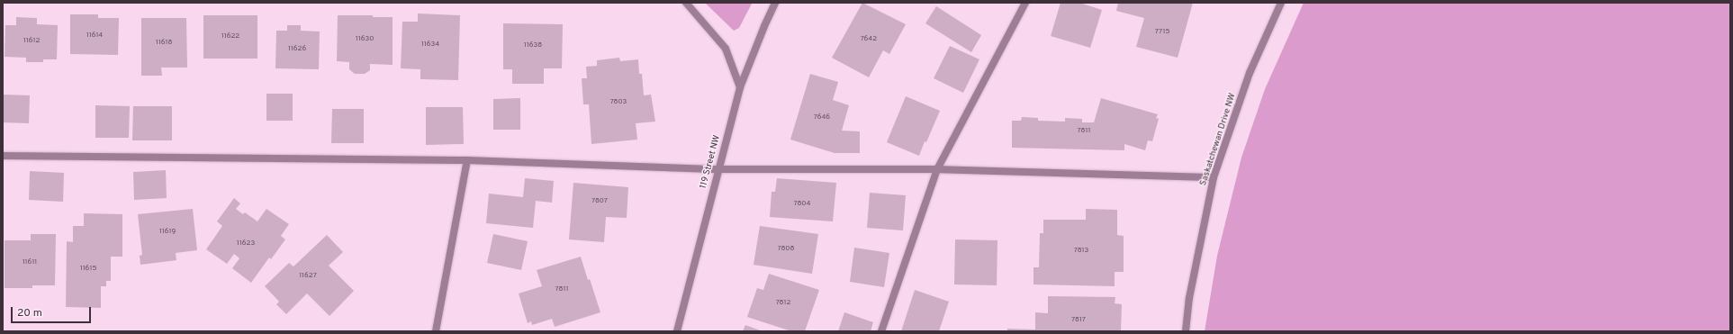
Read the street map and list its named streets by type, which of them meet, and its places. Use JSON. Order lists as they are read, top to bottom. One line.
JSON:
{"streets":{"street":["Saskatchewan Drive NW","119 Street NW"]},"house_numbers":["7715","11614","11622","11630","7642","11612","11618","11634","11638","11626","7803","7646","7811","7807","7804","11619","11623","7808","7813","11611","11615","11627","7811","7812","7817"],"scale_bar":"20 m"}
